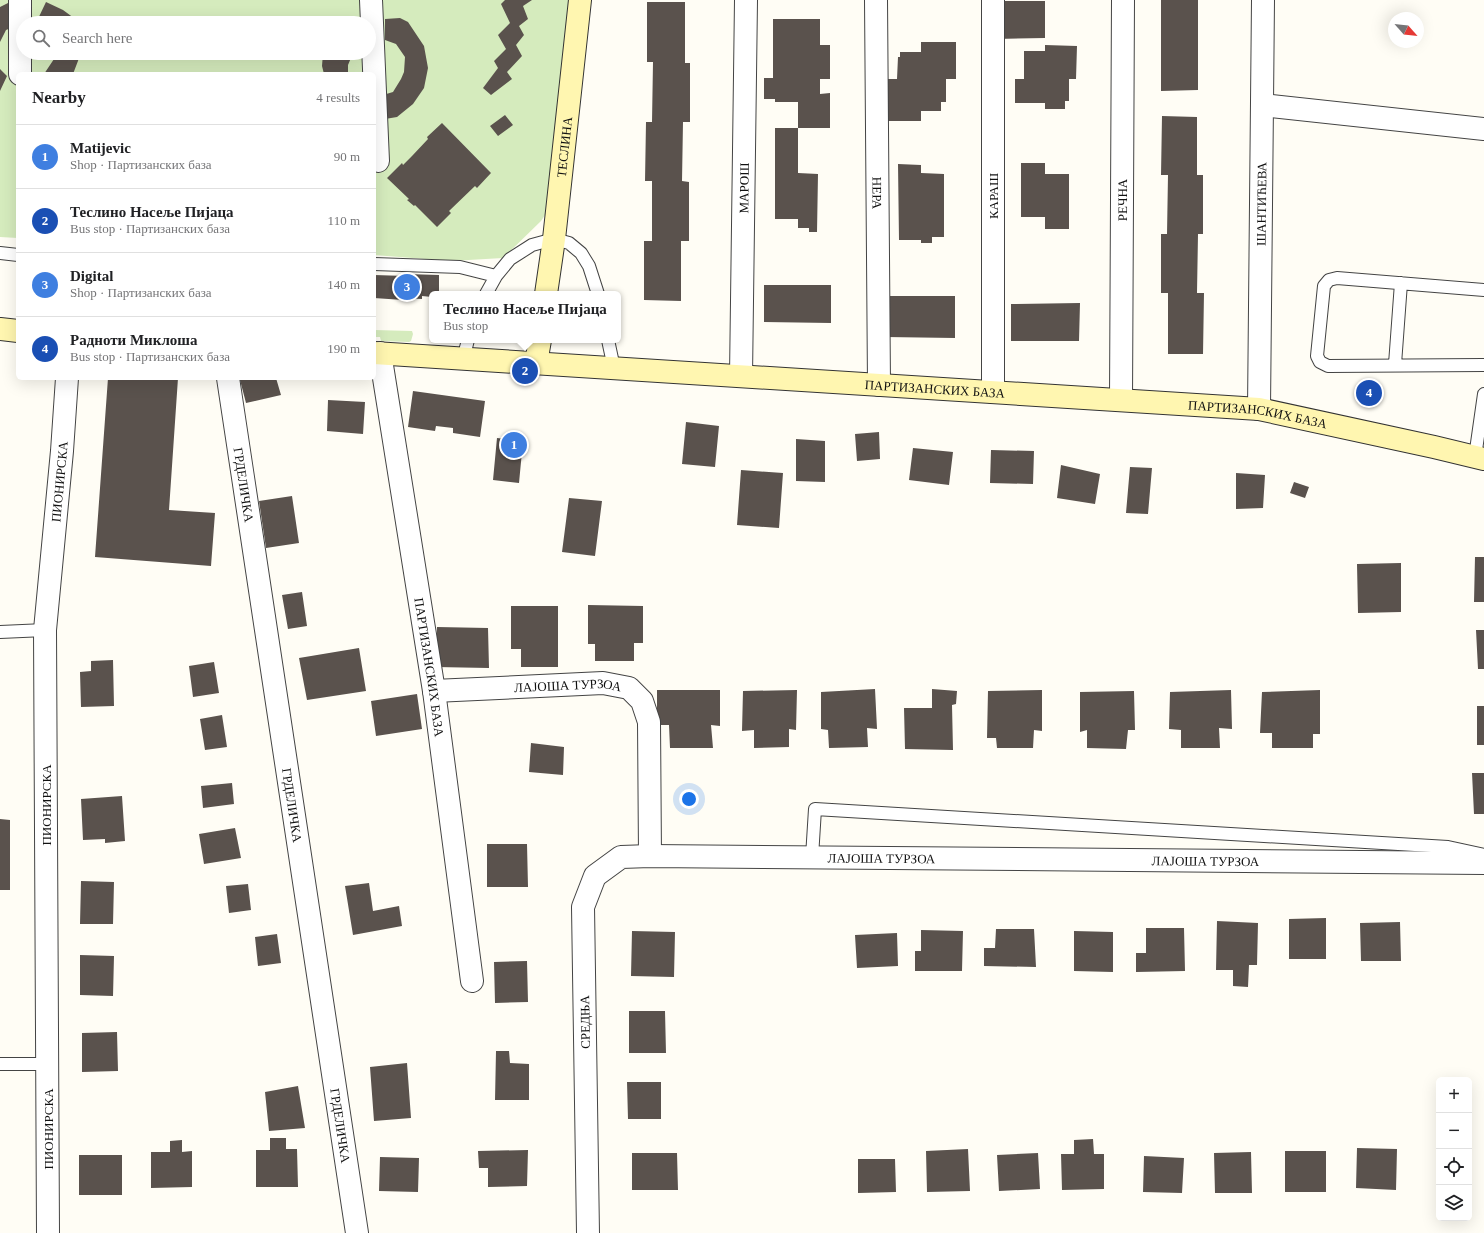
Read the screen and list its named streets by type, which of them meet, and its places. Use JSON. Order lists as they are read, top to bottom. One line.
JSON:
{"streets":{"street":["ТЕСЛИНА","МАРОШ","НЕРА","КАРАШ","РЕЧНА","ШАНТИЋЕВА","ПАРТИЗАНСКИХ БАЗА","ПИОНИРСКА","ГРДЕЛИЧКА","ЛАЈОША ТУРЗОА","СРЕДЊА"]},"crossings":[["МАРОШ","ПАРТИЗАНСКИХ БАЗА"],["НЕРА","ПАРТИЗАНСКИХ БАЗА"],["КАРАШ","ПАРТИЗАНСКИХ БАЗА"],["РЕЧНА","ПАРТИЗАНСКИХ БАЗА"],["ШАНТИЋЕВА","ПАРТИЗАНСКИХ БАЗА"],["ПАРТИЗАНСКИХ БАЗА","ЛАЈОША ТУРЗОА"],["ЛАЈОША ТУРЗОА","СРЕДЊА"]],"north":"bottom right","page":{"search":"Search here","heading":["Nearby","4 results"],"list":[{"mark":"1","name":"Matijevic","note":"Shop · Партизанских база","value":"90 m"},{"mark":"2","name":"Теслино Насеље Пијаца","note":"Bus stop · Партизанских база","value":"110 m"},{"mark":"3","name":"Digital","note":"Shop · Партизанских база","value":"140 m"},{"mark":"4","name":"Радноти Миклоша","note":"Bus stop · Партизанских база","value":"190 m"}],"pins":["3","2","4","1"],"popup":["Теслино Насеље Пијаца","Bus stop"],"map_buttons":["+","−"]}}
